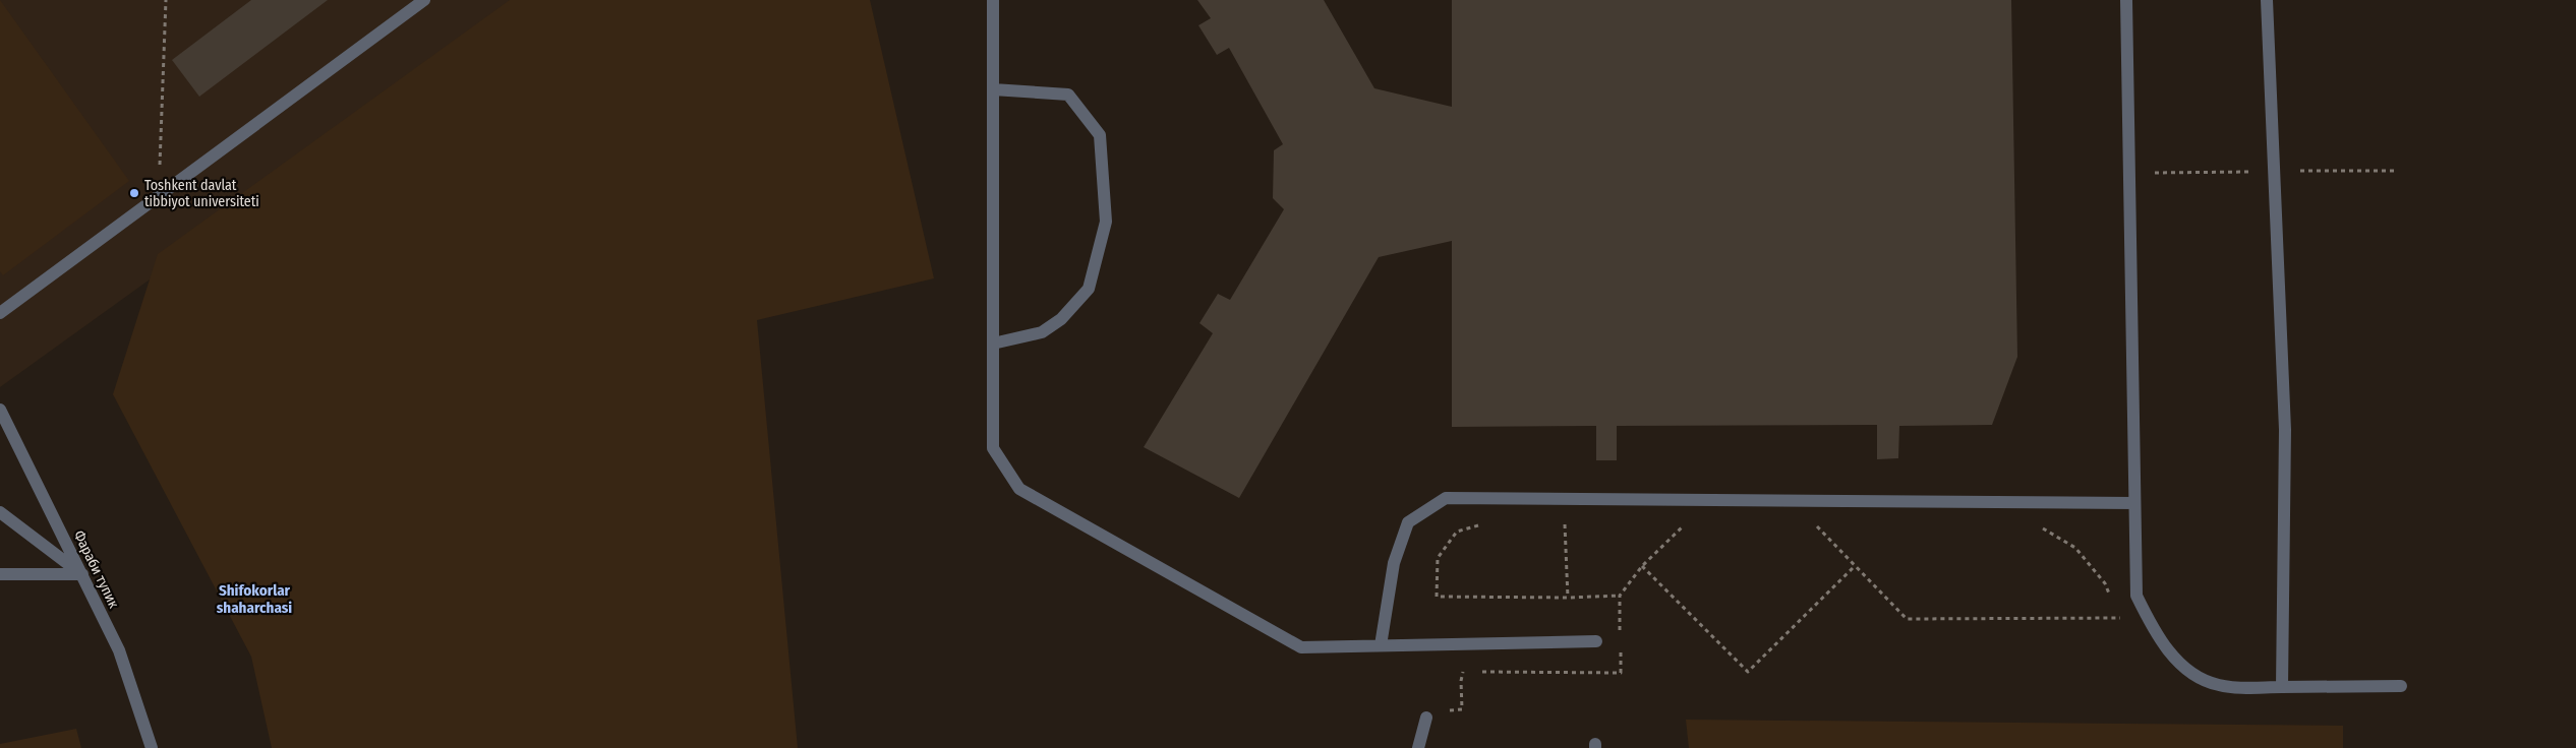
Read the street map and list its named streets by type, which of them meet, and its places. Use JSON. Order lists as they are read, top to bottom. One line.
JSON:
{"streets":{"lane":["Фараби тупик"]},"districts":["Shifokorlar shaharchasi"],"places":["Toshkent davlat tibbiyot universiteti"]}
